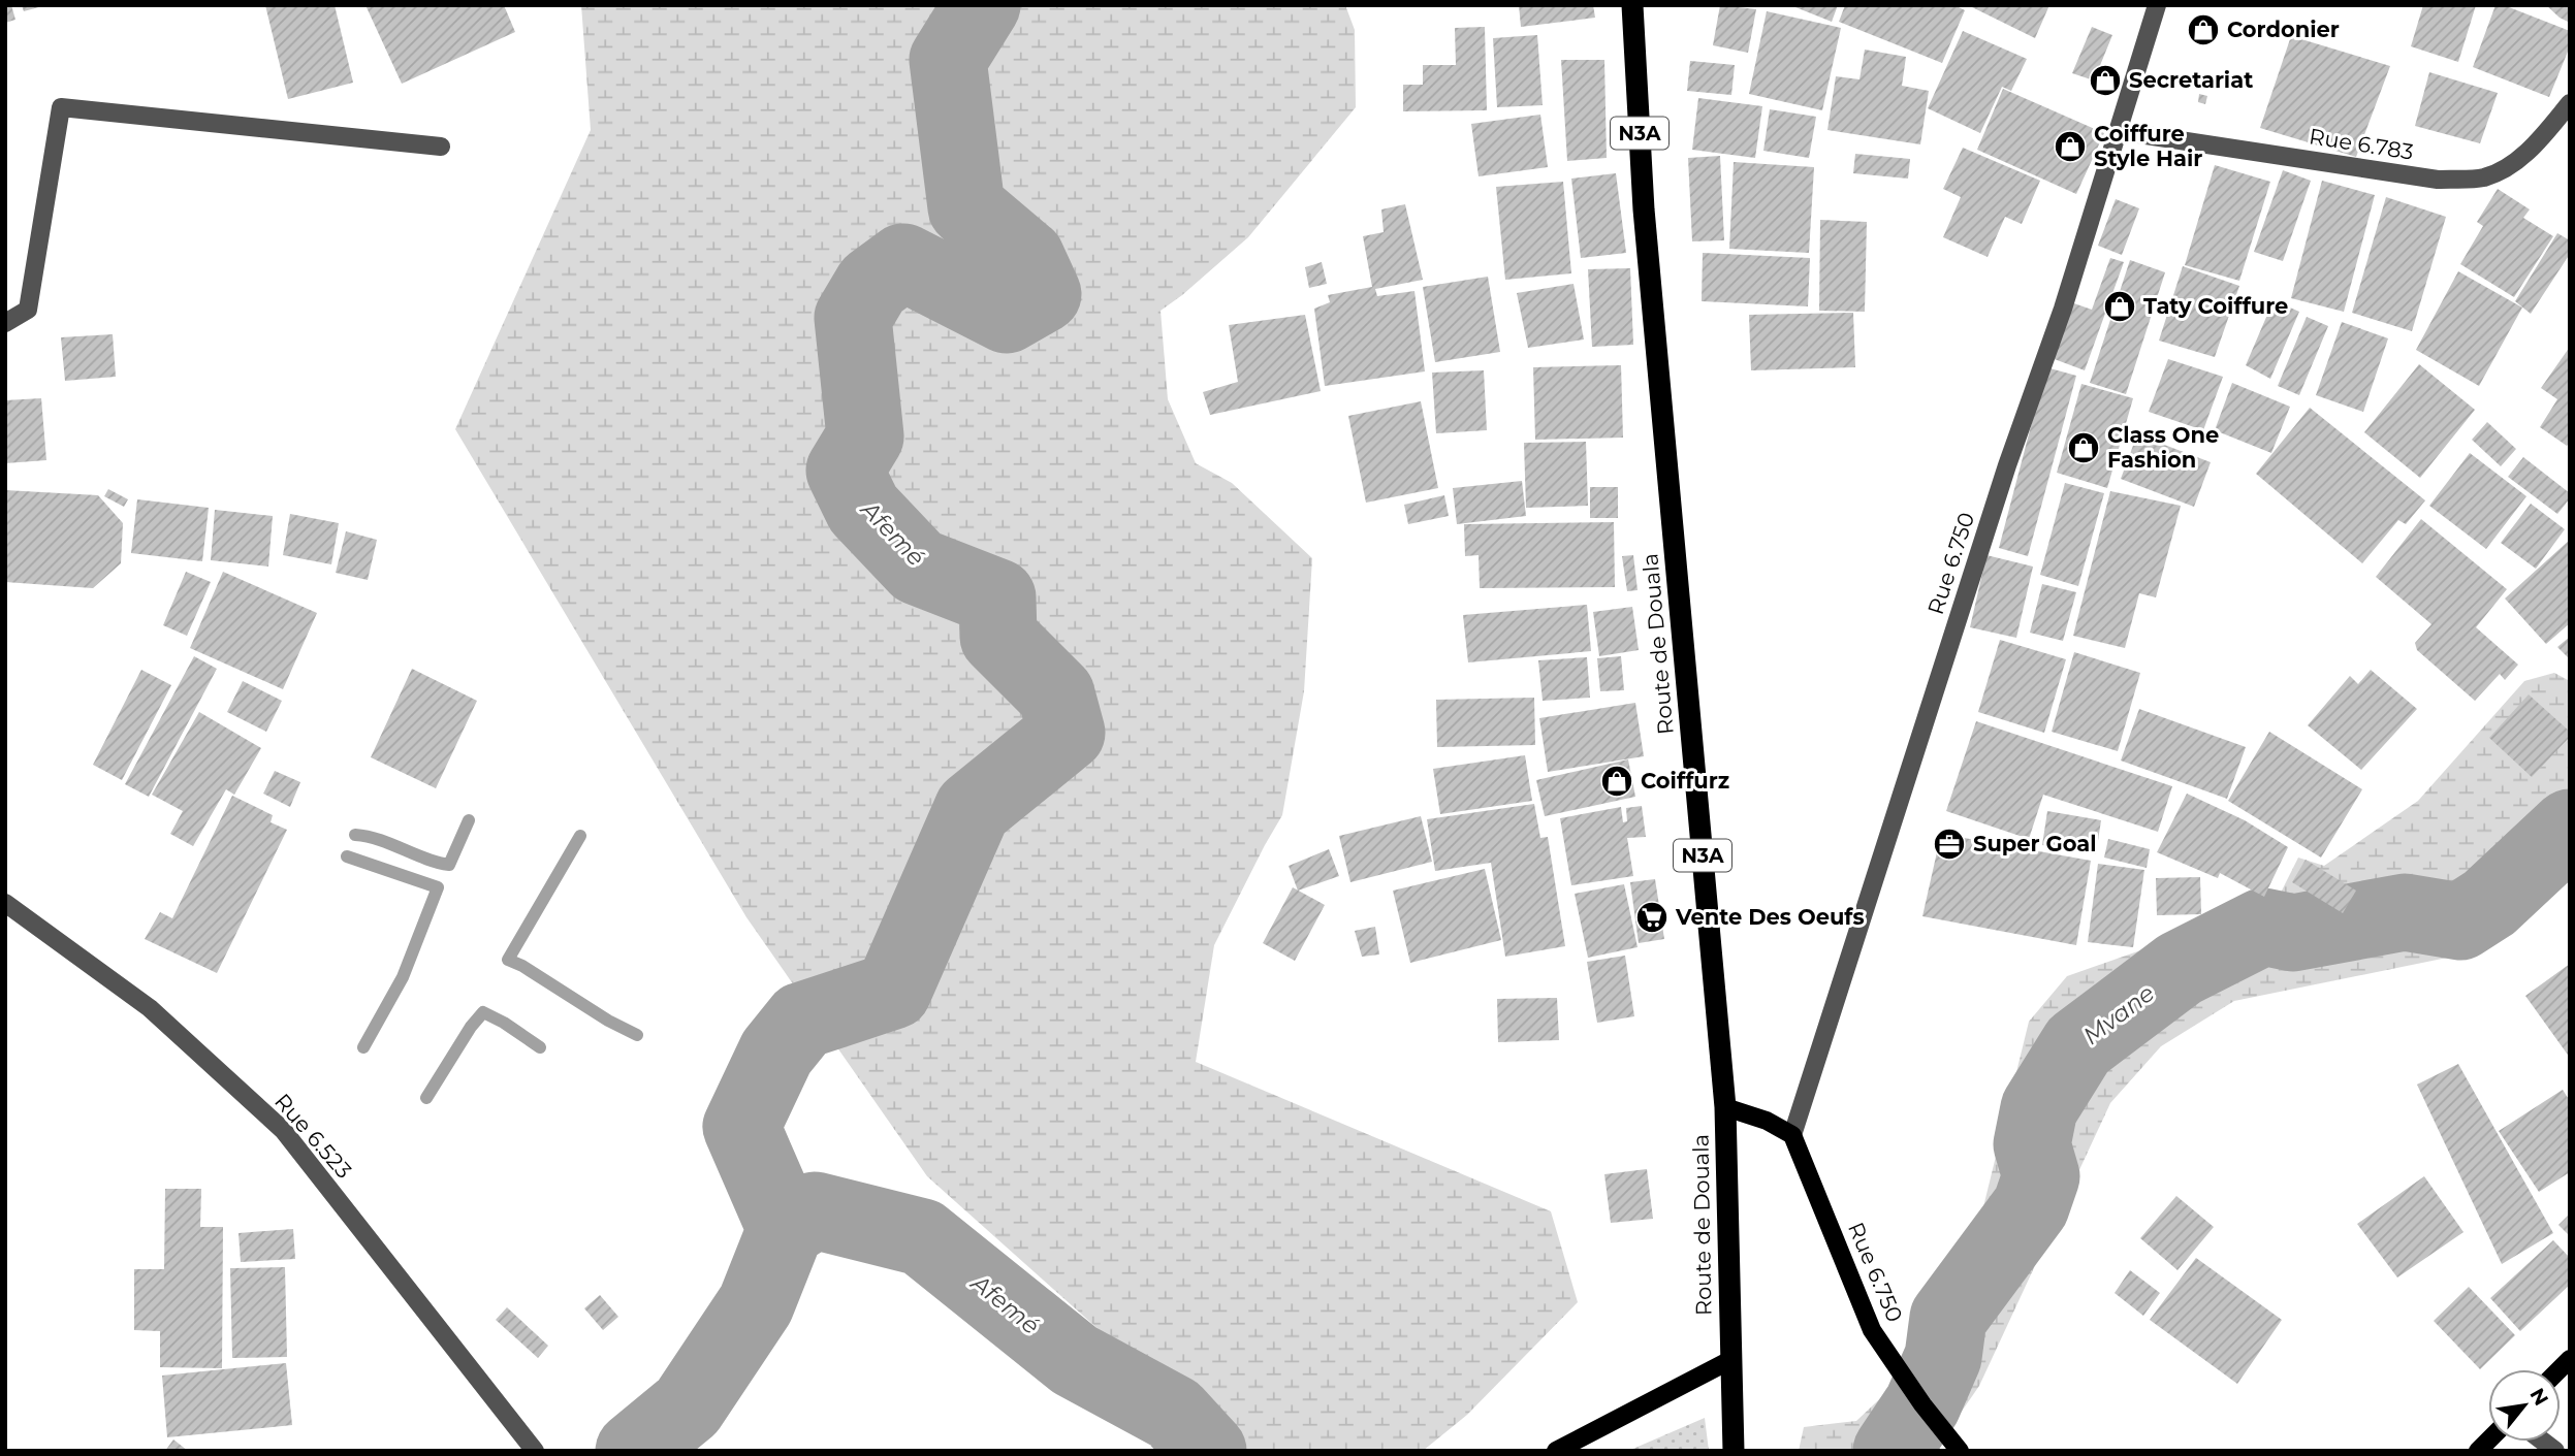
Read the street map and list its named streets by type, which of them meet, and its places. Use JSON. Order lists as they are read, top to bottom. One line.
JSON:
{"streets":{"highway":["N3A","Route de Douala"],"main road":["Rue 6.750"],"street":["Rue 6.783","Rue 6.523"]},"crossings":[["Rue 6.783","Rue 6.750"]],"water":["Afemé","Mvane"],"places":{"shop":["Cordonier","Secretariat","Coiffure Style Hair","Taty Coiffure","Class One Fashion","Coiffurz"],"office":["Super Goal"],"supermarket":["Vente Des Oeufs"]},"north":"top right"}
